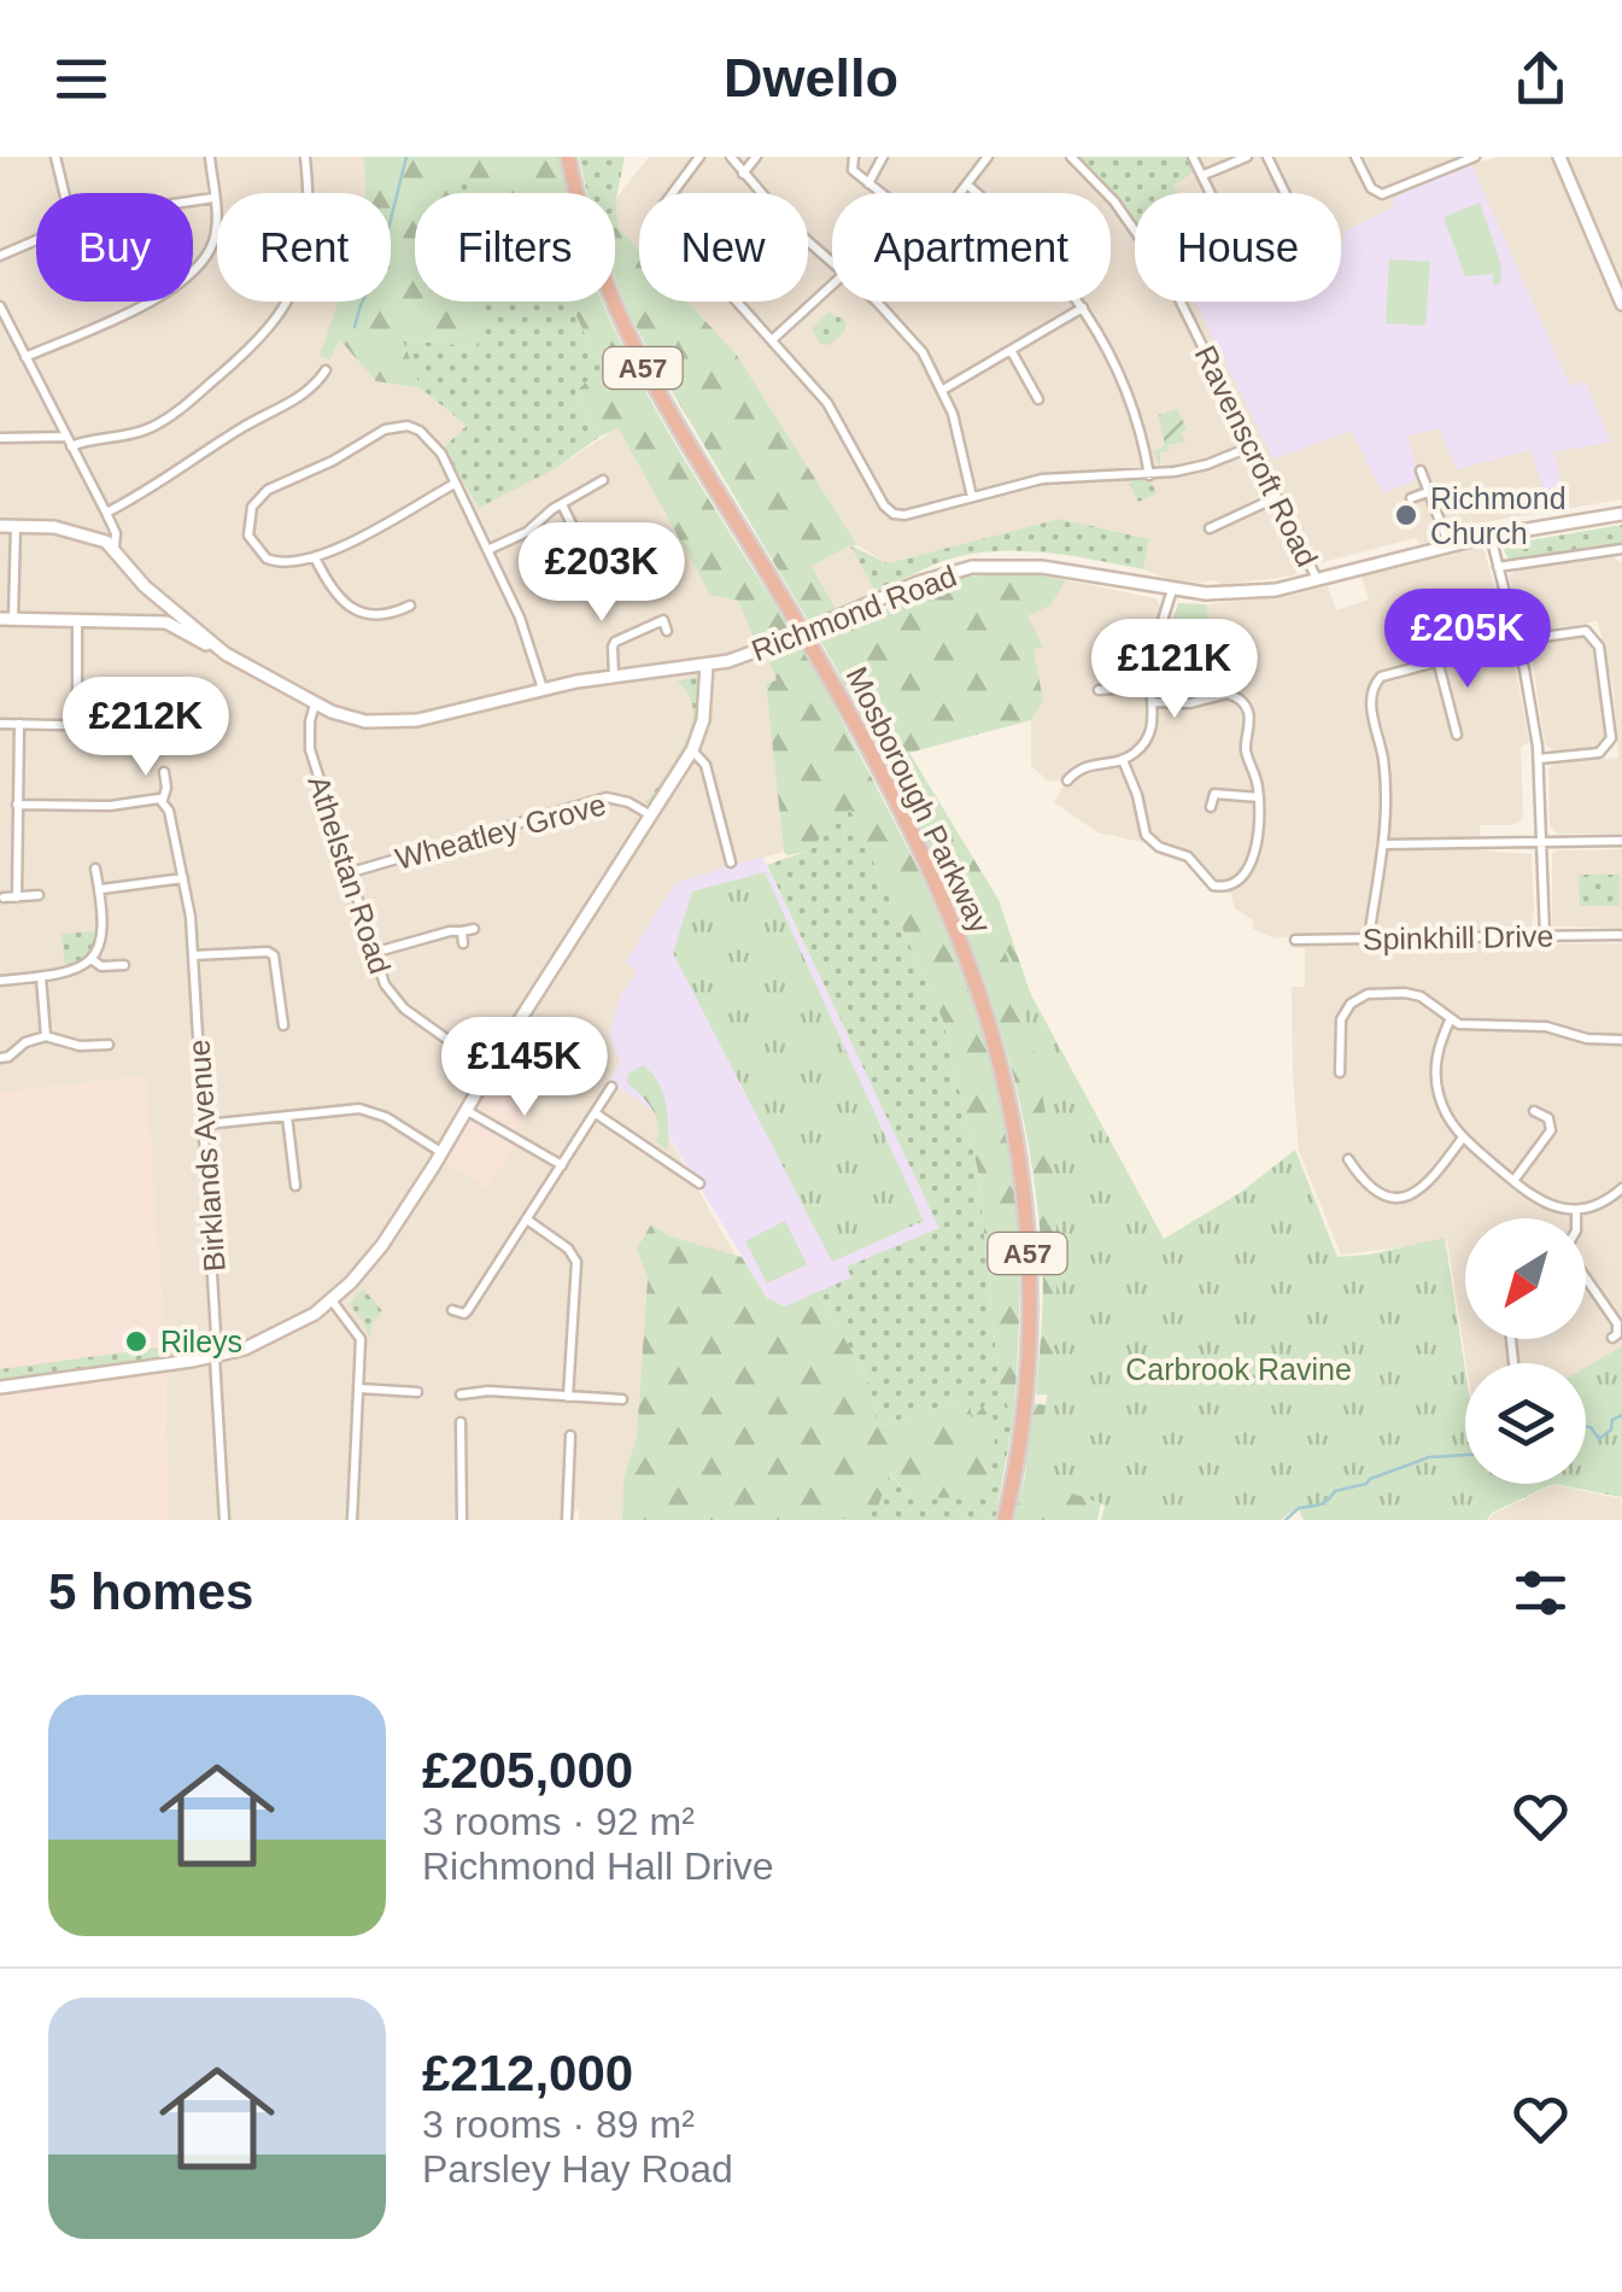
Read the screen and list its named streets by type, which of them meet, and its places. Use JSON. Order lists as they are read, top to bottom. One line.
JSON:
{"streets":{"highway":["A57","Mosborough Parkway"],"main road":["Richmond Road"],"street":["Ravenscroft Road","Wheatley Grove","Athelstan Road","Spinkhill Drive","Birklands Avenue"]},"crossings":[["Ravenscroft Road","Richmond Road"],["Richmond Road","Athelstan Road"],["Wheatley Grove","Athelstan Road"]],"parks":["Carbrook Ravine"],"places":["Richmond Church","Rileys"],"north":"bottom left","page":{"header":"Dwello","chip":["Buy","Rent","Filters","New","Apartment","House"],"price":["£203K","£205K","£121K","£212K","£145K"],"heading":"5 homes","list":[{"name":"£205,000","note":"3 rooms · 92 m² · Richmond Hall Drive"},{"name":"£212,000","note":"3 rooms · 89 m² · Parsley Hay Road"}]}}
